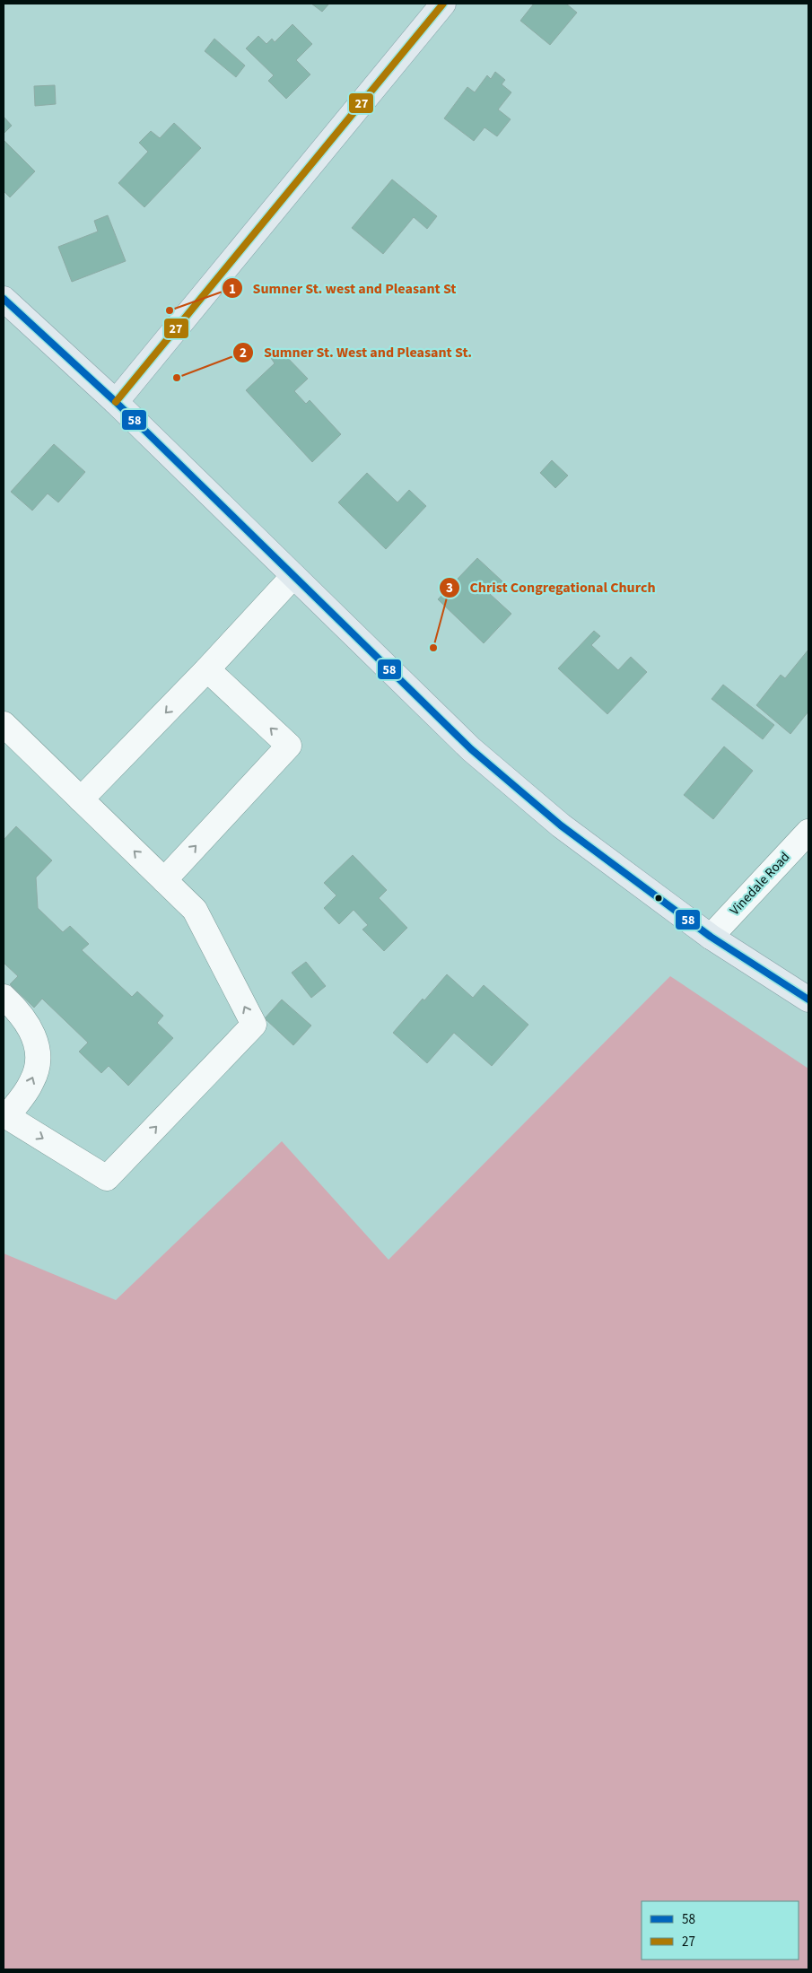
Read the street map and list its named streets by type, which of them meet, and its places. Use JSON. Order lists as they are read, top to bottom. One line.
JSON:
{"streets":{"street":["Vinedale Road"]},"places":["Sumner St. west and Pleasant St","Sumner St. West and Pleasant St.","Christ Congregational Church"],"lines":["transit line 27","transit line 58"],"legend":["58","27"]}
